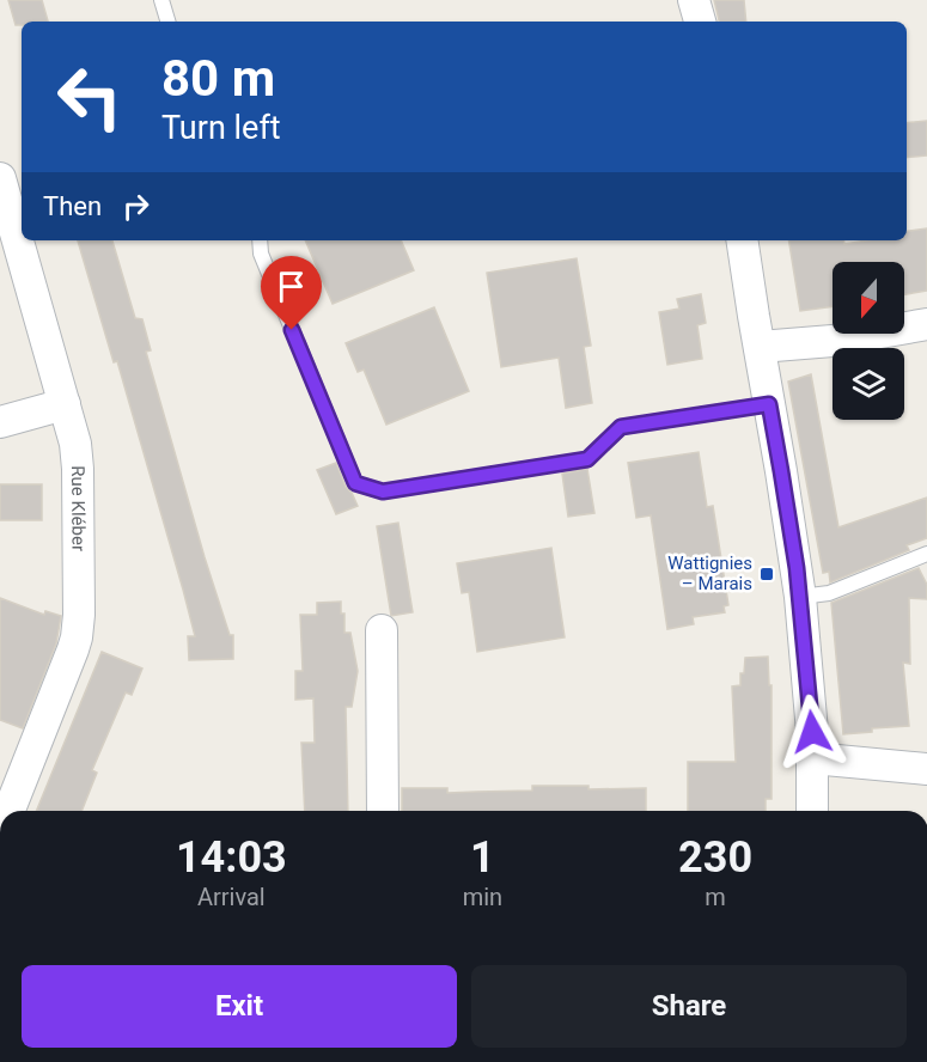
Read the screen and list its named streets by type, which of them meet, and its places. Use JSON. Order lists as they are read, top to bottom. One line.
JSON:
{"streets":{"street":["Rue Kléber"]},"places":{"transit":["Wattignies – Marais"]},"north":"bottom","page":{"turn":["80 m","Turn left"],"then":"Then","eta":["14:03","Arrival","1","min","230","m"],"buttons":["Exit","Share"]}}
